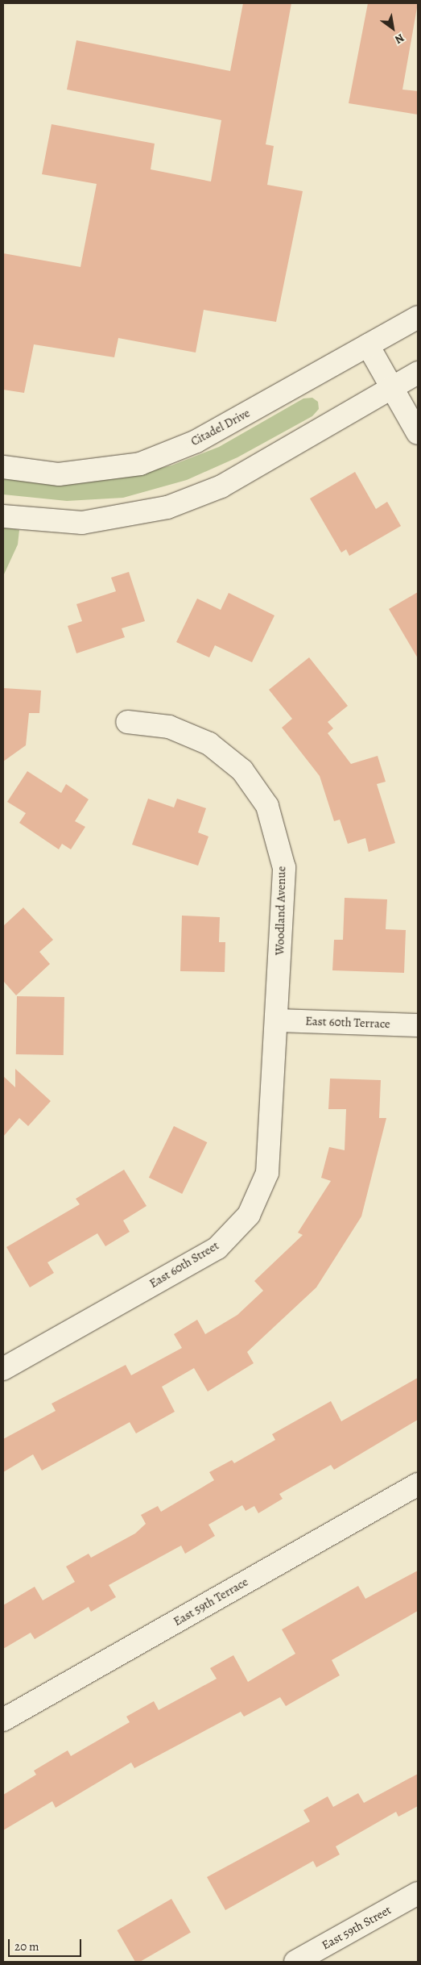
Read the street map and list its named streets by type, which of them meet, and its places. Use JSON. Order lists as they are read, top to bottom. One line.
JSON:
{"streets":{"street":["Citadel Drive","Woodland Avenue","East 60th Terrace","East 60th Street","East 59th Terrace","East 59th Street"]},"crossings":[["Woodland Avenue","East 60th Terrace"],["Woodland Avenue","East 60th Street"],["East 60th Terrace","East 60th Street"]],"scale_bar":"20 m","north":"bottom right"}
